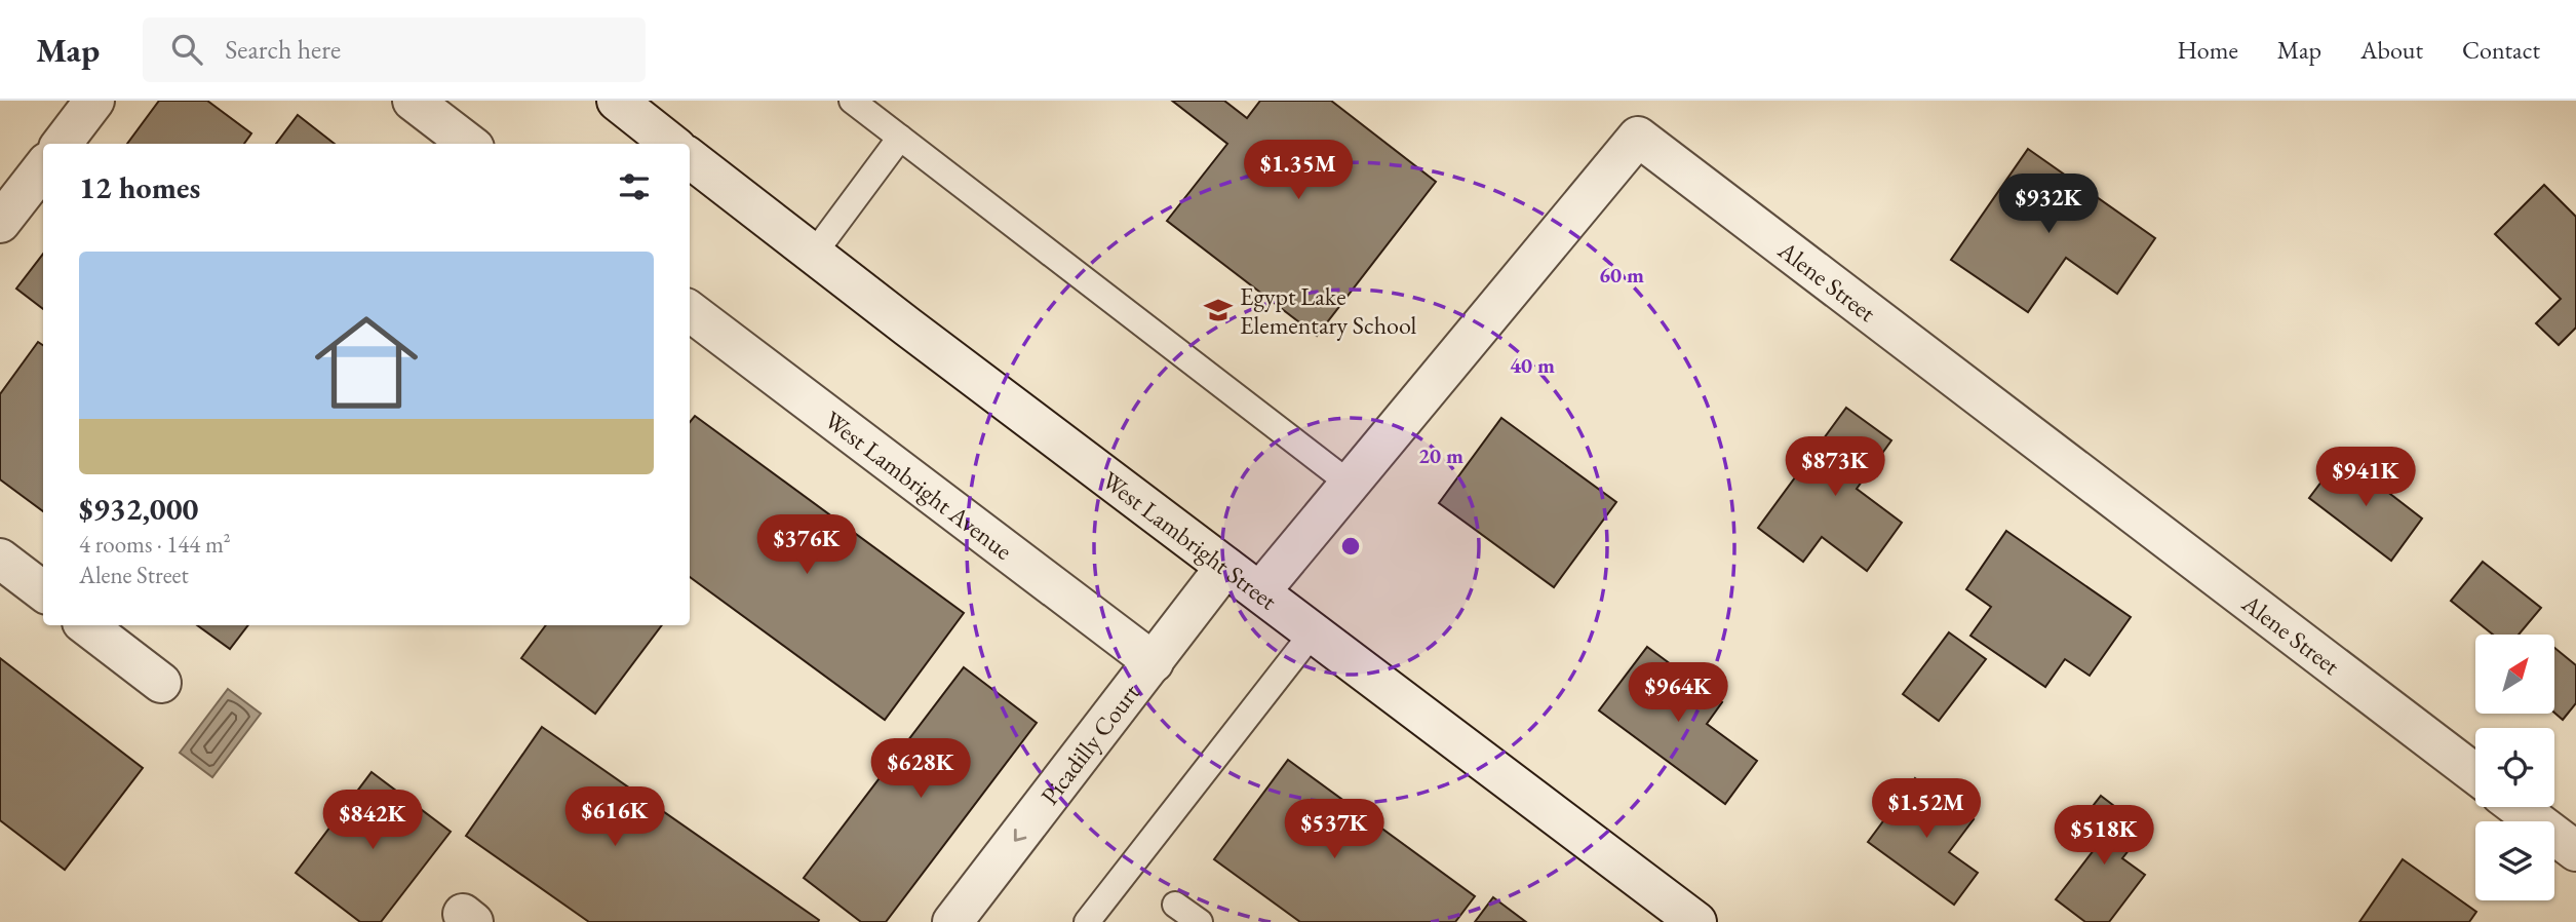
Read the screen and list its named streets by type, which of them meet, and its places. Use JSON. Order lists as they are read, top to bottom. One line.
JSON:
{"streets":{"street":["Alene Street","West Lambright Avenue","West Lambright Street","Picadilly Court"]},"crossings":[["Alene Street","West Lambright Street"],["West Lambright Avenue","Picadilly Court"],["West Lambright Street","Picadilly Court"]],"one_way":["Picadilly Court"],"places":{"school or university":["Egypt Lake Elementary School"]},"north":"top right","page":{"header":"Map","search":"Search here","nav":["Home","Map","About","Contact"],"price":["$1.35M","$932K","$873K","$941K","$376K","$964K","$628K","$1.52M","$616K","$842K","$537K","$518K"],"heading":"12 homes","list":[{"name":"$932,000","note":"4 rooms · 144 m² · Alene Street"}]},"rings":["60 m","40 m","20 m"]}
